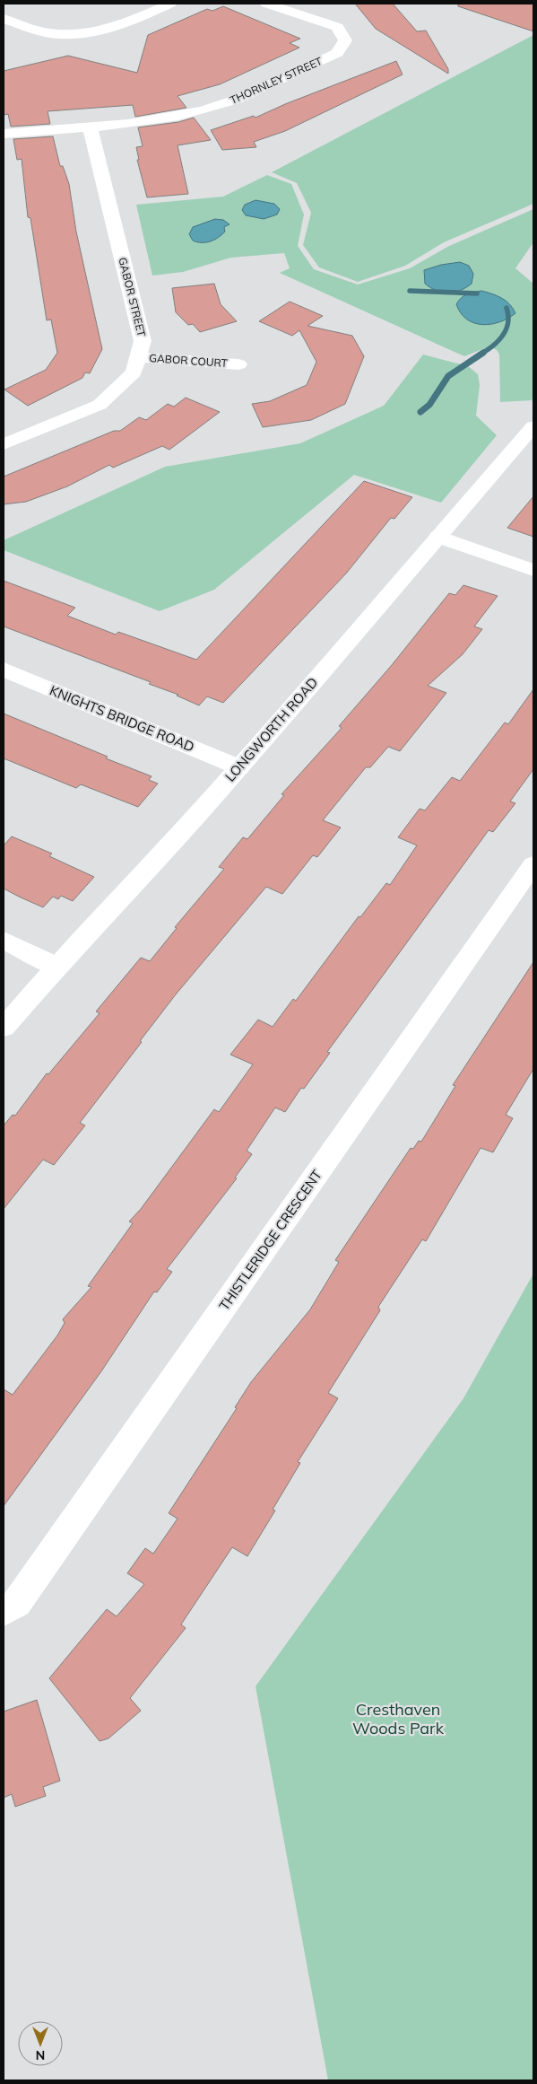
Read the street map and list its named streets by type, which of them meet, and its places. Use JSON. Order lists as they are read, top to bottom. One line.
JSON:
{"streets":{"street":["THORNLEY STREET","GABOR STREET","GABOR COURT","KNIGHTS BRIDGE ROAD","LONGWORTH ROAD","THISTLERIDGE CRESCENT"]},"crossings":[["THORNLEY STREET","GABOR STREET"],["GABOR STREET","GABOR COURT"],["KNIGHTS BRIDGE ROAD","LONGWORTH ROAD"]],"parks":["Cresthaven Woods Park"],"north":"bottom"}
